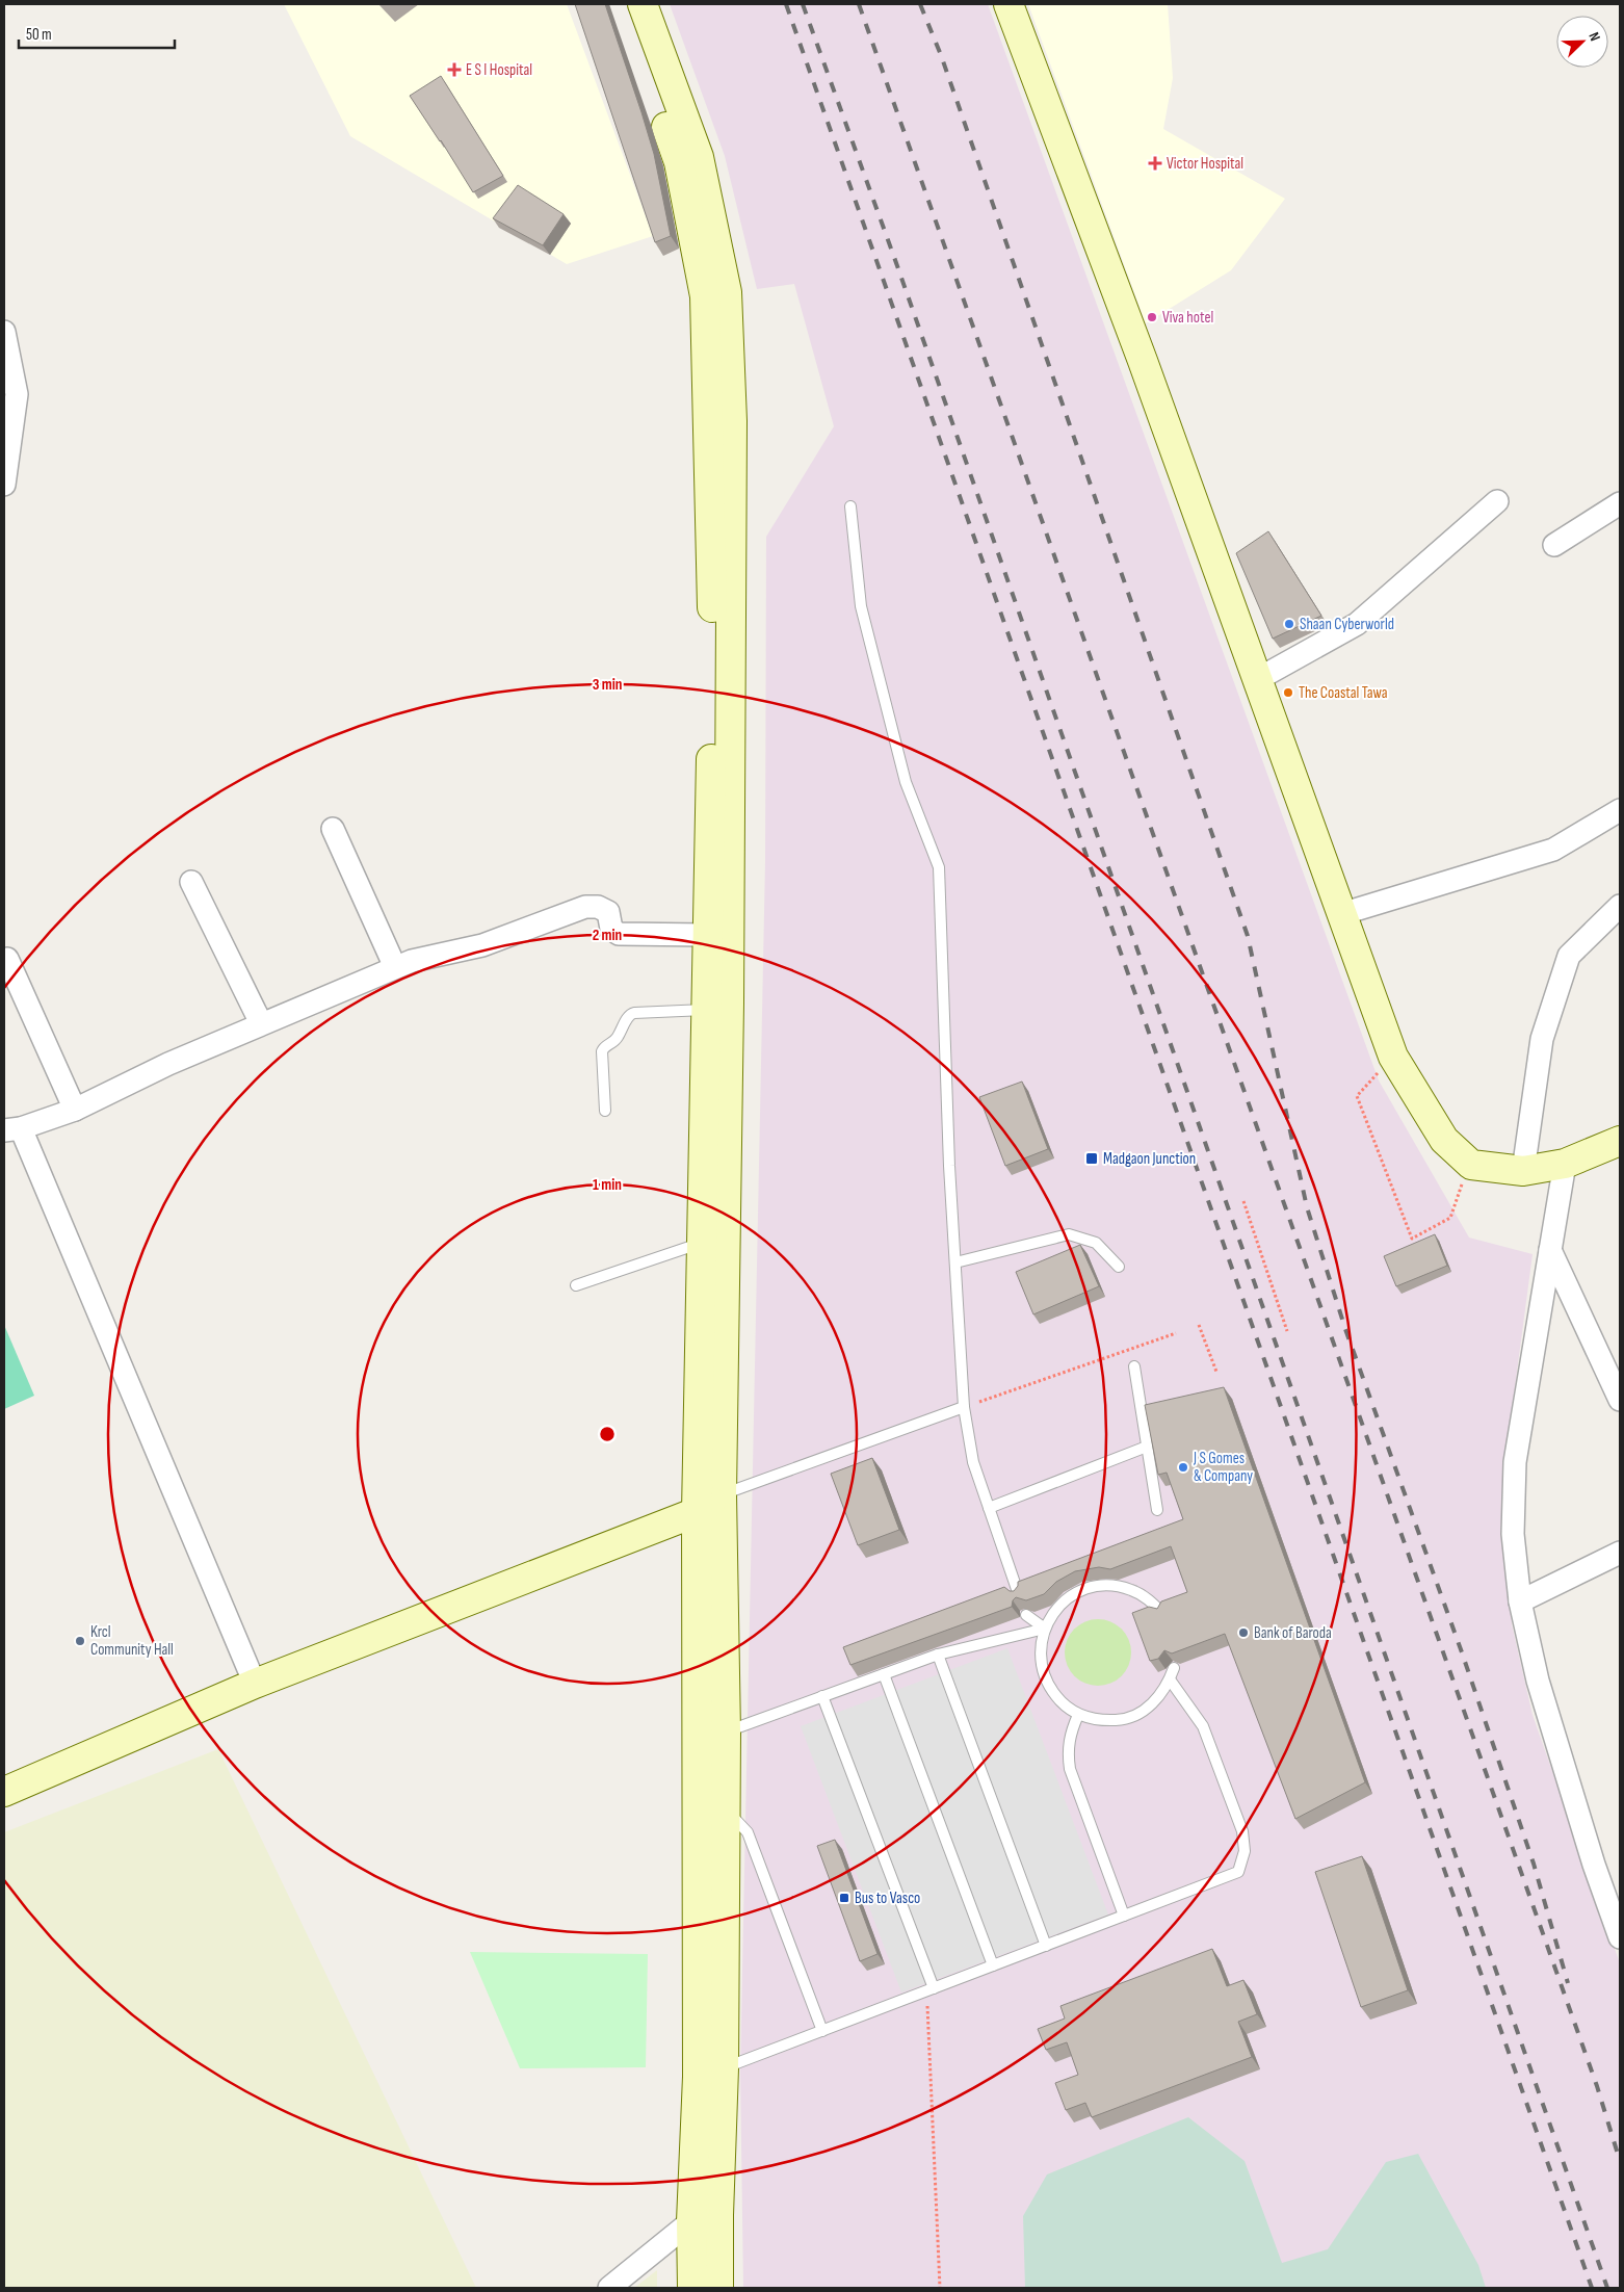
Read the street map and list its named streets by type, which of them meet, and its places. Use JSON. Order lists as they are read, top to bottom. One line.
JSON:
{"places":{"health":["E S I Hospital","Victor Hospital"],"other":["Viva hotel","Shaan Cyberworld","The Coastal Tawa","J S Gomes & Company","Bank of Baroda","Krcl Community Hall"],"transit":["Madgaon Junction","Bus to Vasco"]},"scale_bar":"50 m","north":"top right","rings":["3 min","2 min","1 min"]}
